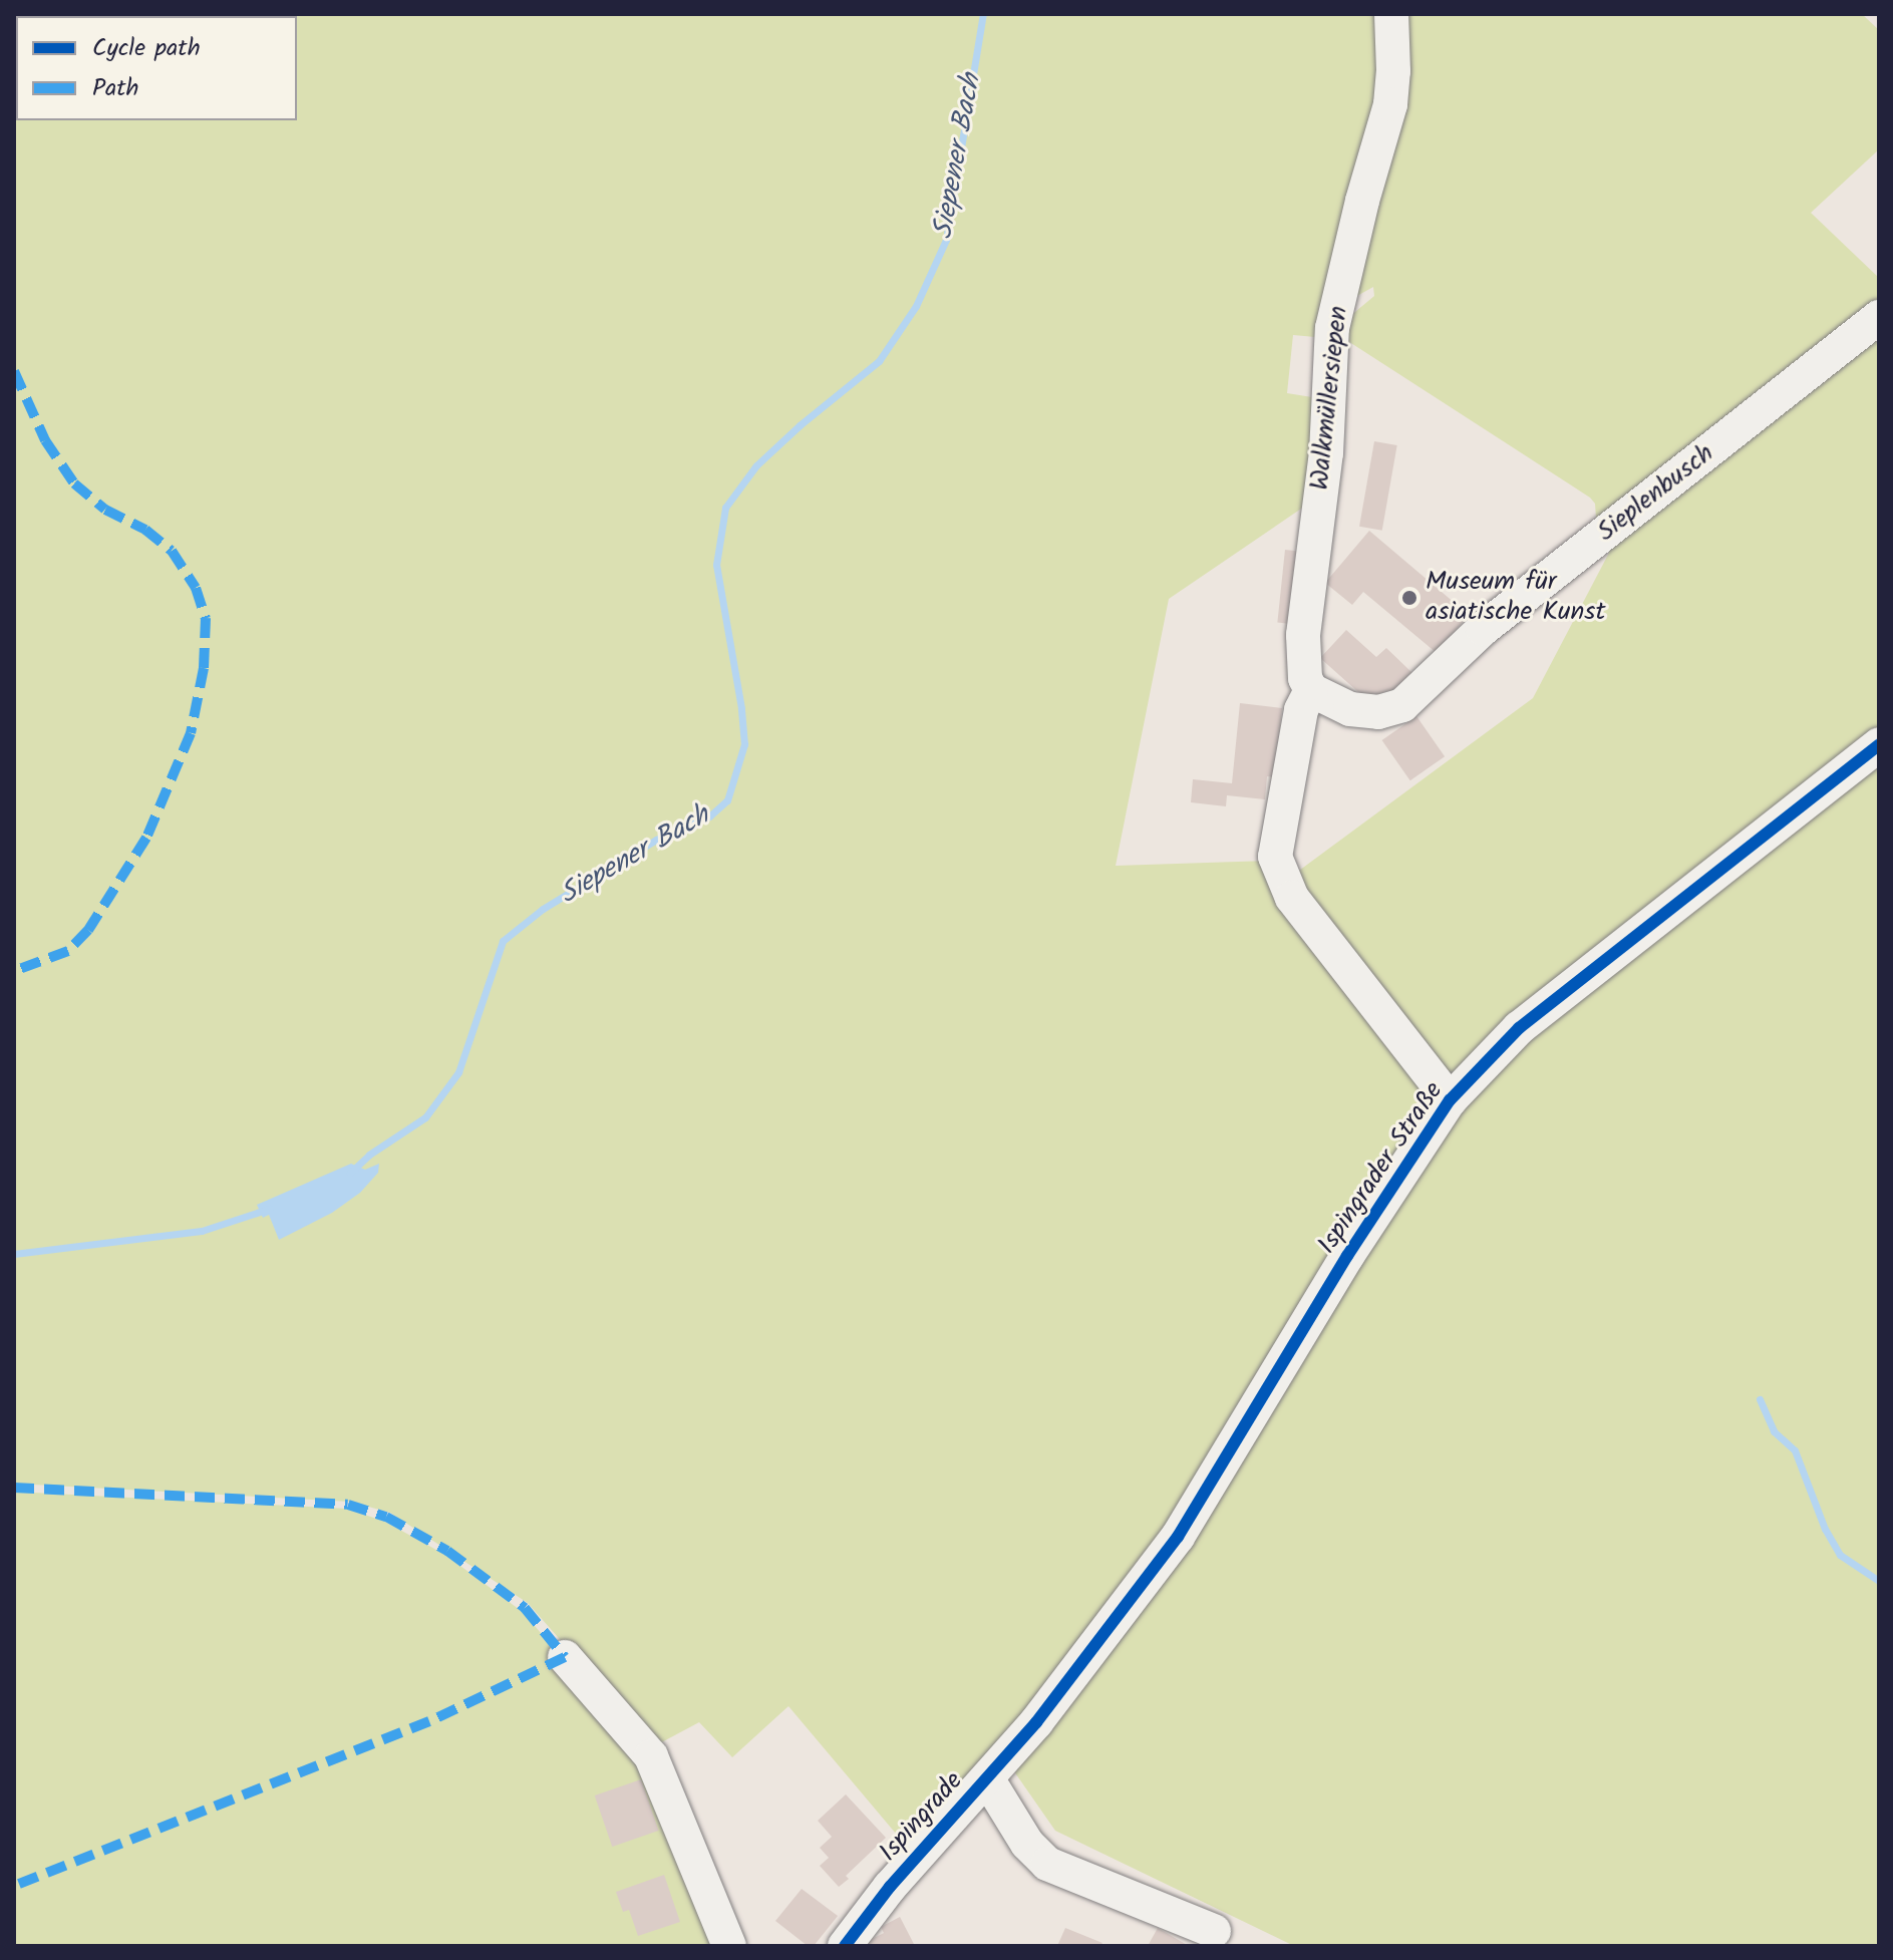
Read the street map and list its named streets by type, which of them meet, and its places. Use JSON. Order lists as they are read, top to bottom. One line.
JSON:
{"streets":{"street":["Walkmüllersiepen","Sieplenbusch","Ispingrader Straße","Ispingrade"]},"crossings":[["Walkmüllersiepen","Sieplenbusch"],["Ispingrader Straße","Ispingrade"]],"water":["Siepener Bach"],"places":["Museum für asiatische Kunst"],"legend":["Cycle path","Path"]}
